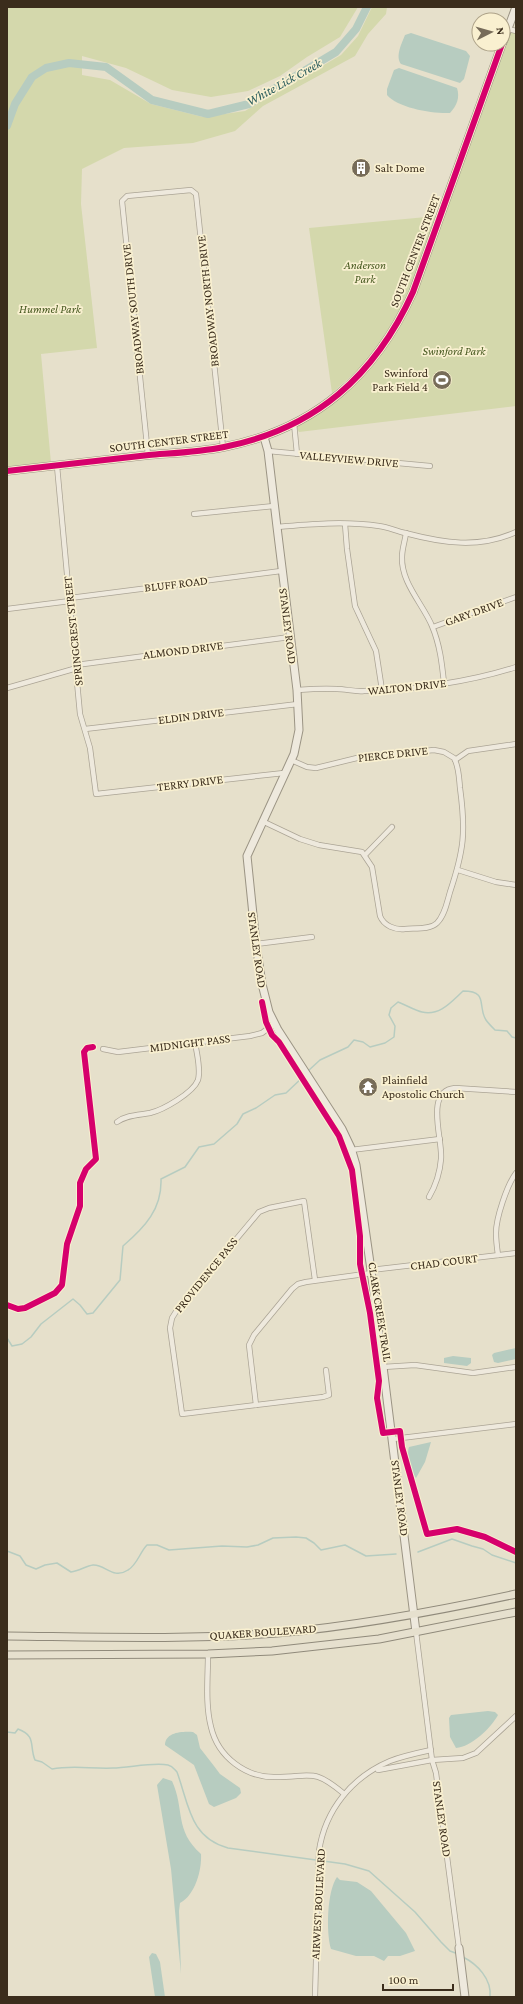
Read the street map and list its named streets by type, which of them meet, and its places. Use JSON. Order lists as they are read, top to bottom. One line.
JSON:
{"streets":{"main road":["QUAKER BOULEVARD"],"street":["SOUTH CENTER STREET","BROADWAY NORTH DRIVE","BROADWAY SOUTH DRIVE","VALLEYVIEW DRIVE","BLUFF ROAD","GARY DRIVE","STANLEY ROAD","SPRINGCREST STREET","ALMOND DRIVE","WALTON DRIVE","ELDIN DRIVE","PIERCE DRIVE","TERRY DRIVE","MIDNIGHT PASS","CHAD COURT","PROVIDENCE PASS","AIRWEST BOULEVARD"],"cycle path":["CLARK CREEK TRAIL"]},"crossings":[["SOUTH CENTER STREET","BROADWAY NORTH DRIVE"],["SOUTH CENTER STREET","BROADWAY SOUTH DRIVE"],["SOUTH CENTER STREET","STANLEY ROAD"],["SOUTH CENTER STREET","SPRINGCREST STREET"],["BROADWAY NORTH DRIVE","BROADWAY SOUTH DRIVE"],["VALLEYVIEW DRIVE","STANLEY ROAD"],["BLUFF ROAD","STANLEY ROAD"],["BLUFF ROAD","SPRINGCREST STREET"],["STANLEY ROAD","ALMOND DRIVE"],["STANLEY ROAD","WALTON DRIVE"],["STANLEY ROAD","ELDIN DRIVE"],["STANLEY ROAD","PIERCE DRIVE"],["STANLEY ROAD","TERRY DRIVE"],["STANLEY ROAD","MIDNIGHT PASS"],["STANLEY ROAD","CHAD COURT"],["STANLEY ROAD","QUAKER BOULEVARD"],["SPRINGCREST STREET","ALMOND DRIVE"],["SPRINGCREST STREET","ELDIN DRIVE"],["SPRINGCREST STREET","TERRY DRIVE"],["CHAD COURT","PROVIDENCE PASS"]],"water":["White Lick Creek"],"parks":["Anderson Park","Hummel Park","Swinford Park"],"places":{"building":["Salt Dome"],"sports":["Swinford Park Field 4"],"temple":["Plainfield Apostolic Church"]},"scale_bar":"100 m","north":"right"}
